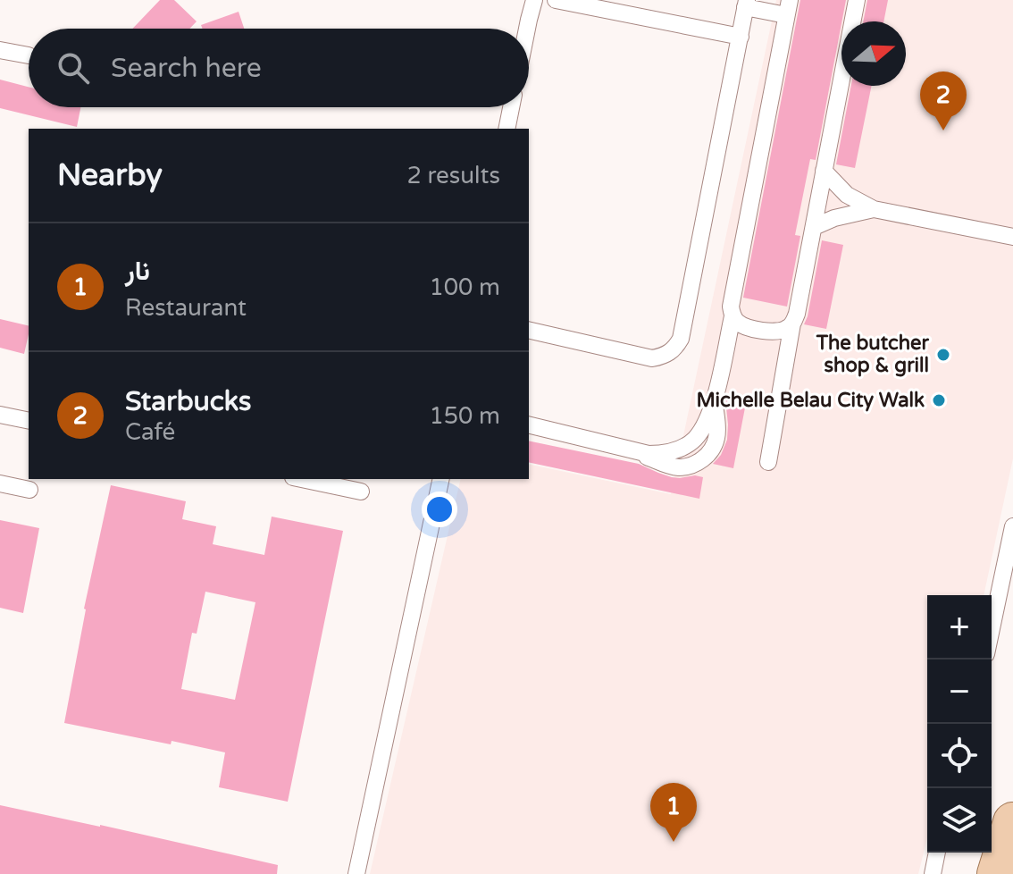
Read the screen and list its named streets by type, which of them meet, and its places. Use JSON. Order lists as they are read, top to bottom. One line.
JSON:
{"places":["The butcher shop & grill","Michelle Belau City Walk"],"north":"right","page":{"search":"Search here","pins":["2","1"],"heading":["Nearby","2 results"],"list":[{"mark":"1","name":"نار","note":"Restaurant","value":"100 m"},{"mark":"2","name":"Starbucks","note":"Café","value":"150 m"}],"map_buttons":["+","−"]}}
